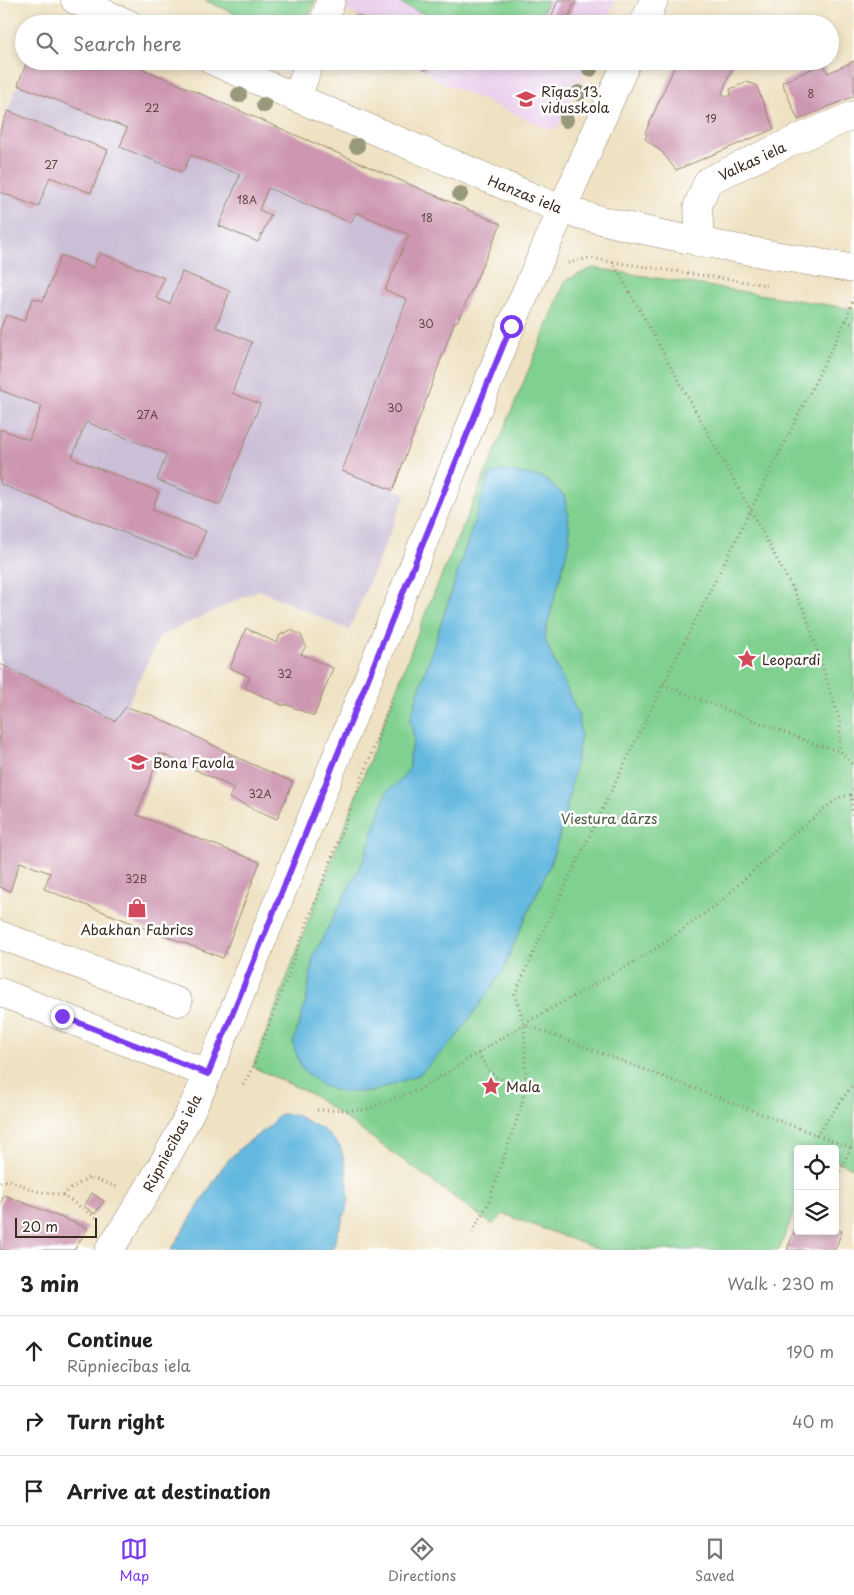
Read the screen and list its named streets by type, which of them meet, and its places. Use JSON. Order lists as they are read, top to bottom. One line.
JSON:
{"streets":{"street":["Valkas iela","Hanzas iela","Rūpniecības iela"]},"crossings":[["Valkas iela","Hanzas iela"],["Hanzas iela","Rūpniecības iela"]],"parks":["Viestura dārzs"],"places":{"school or university":["Rīgas 13. vidusskola","Bona Favola"],"place":["Leopardi","Mala"],"shop":["Abakhan Fabrics"]},"house_numbers":["8","22","19","27","18A","18","30","30","27A","32","32A","32B"],"scale_bar":"20 m","page":{"search":"Search here","scale":"20 m","heading":["3 min","Walk · 230 m"],"list":[["Continue","Rūpniecības iela","190 m"],["Turn right","40 m"],"Arrive at destination"],"nav":["Map","Directions","Saved"]}}
